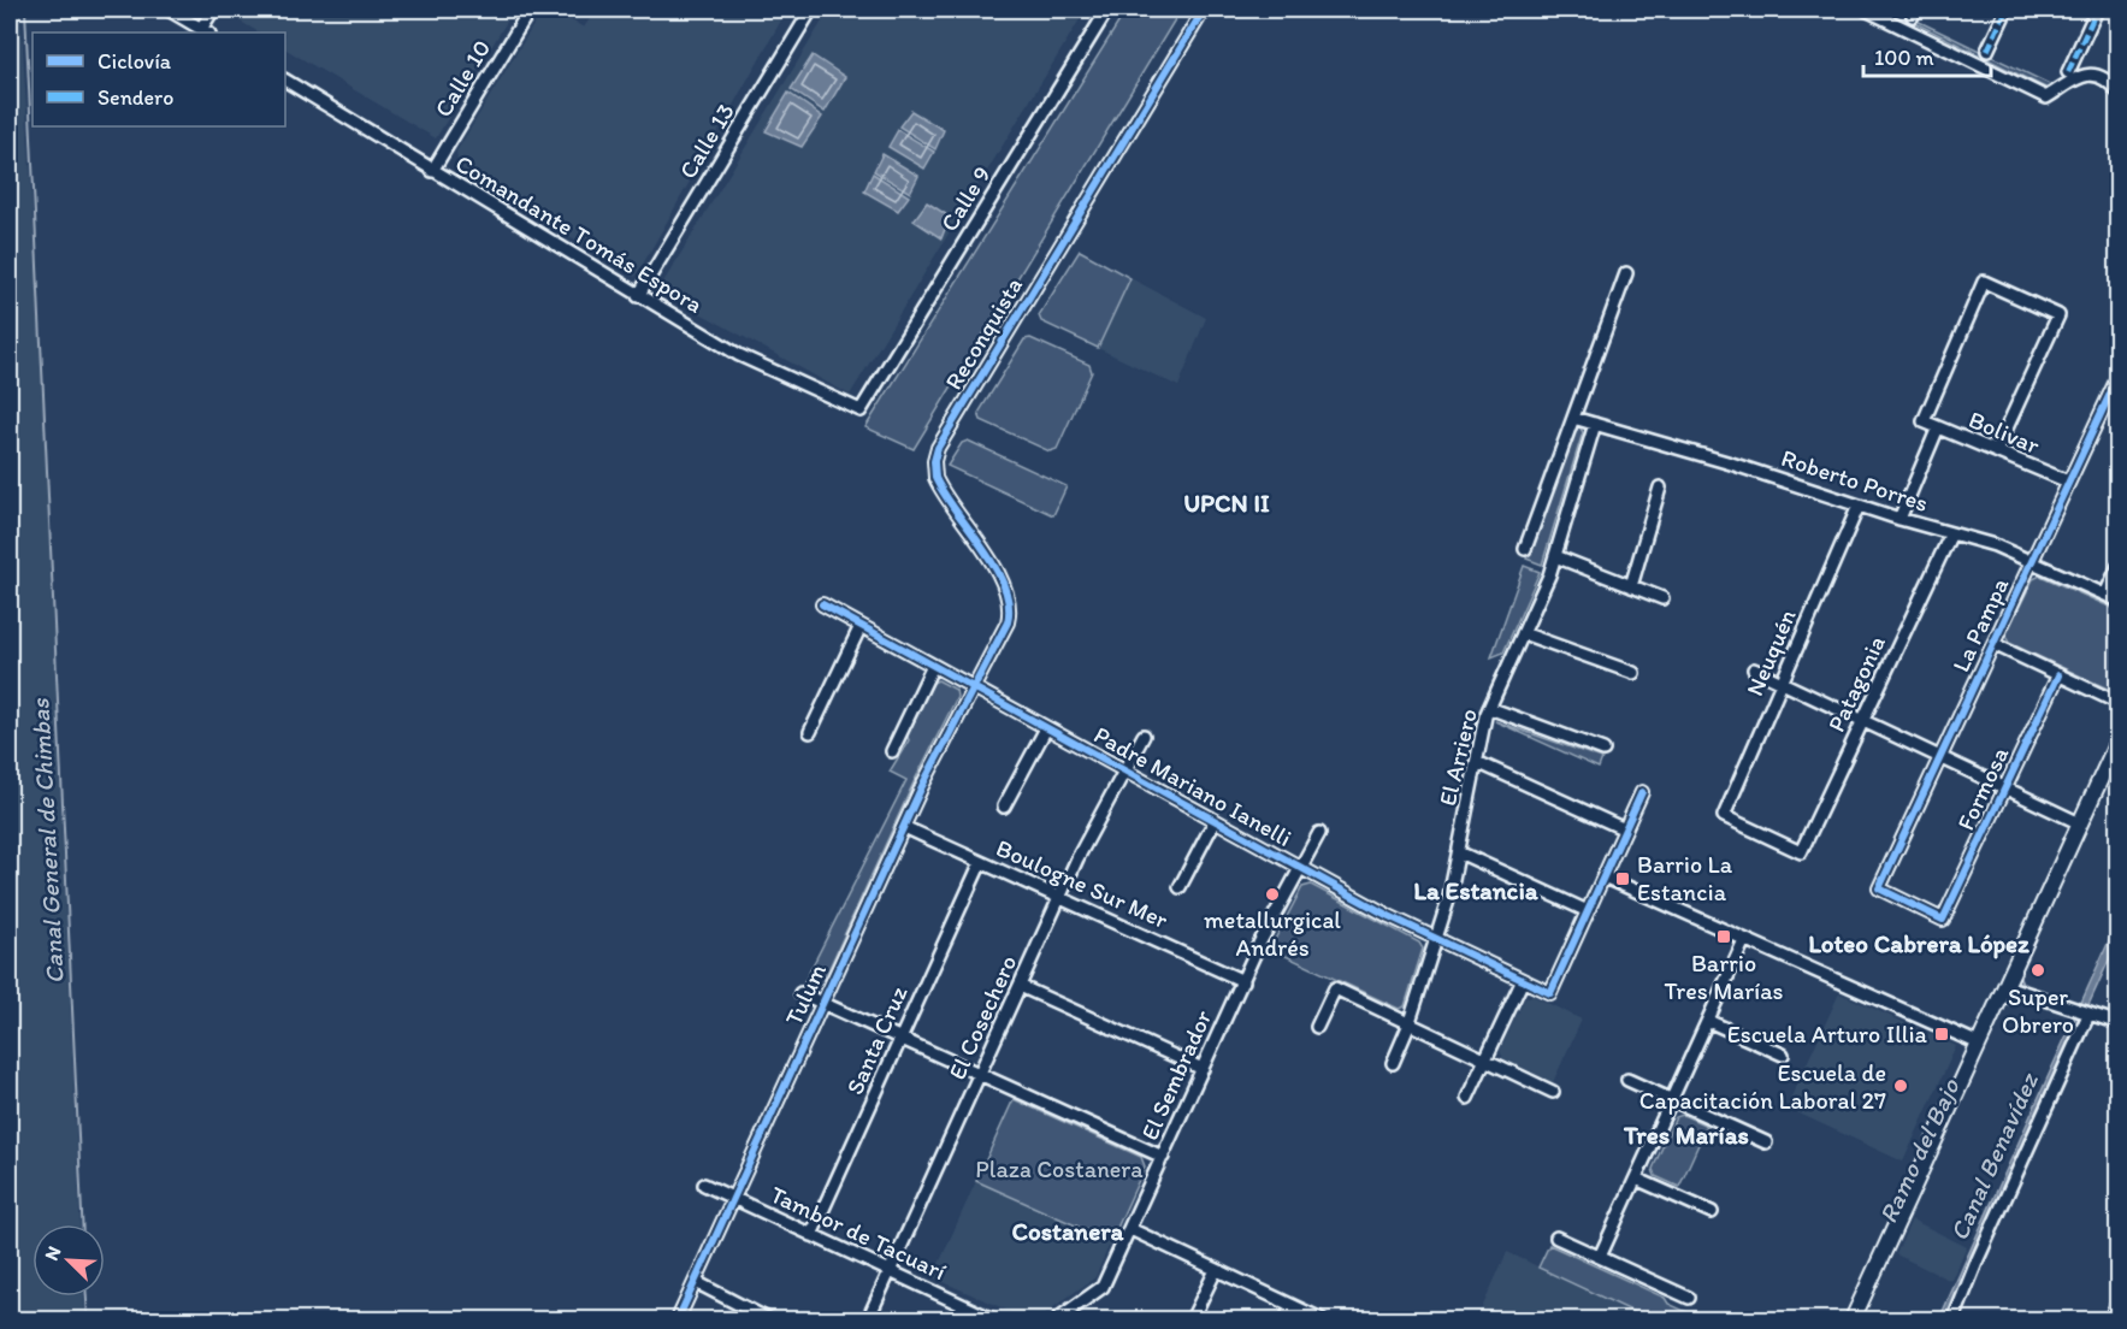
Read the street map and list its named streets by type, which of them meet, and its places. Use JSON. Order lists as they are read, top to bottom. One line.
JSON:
{"streets":{"street":["Calle 10","Calle 13","Calle 9","Comandante Tomás Espora","Reconquista","Bolivar","Roberto Porres","La Pampa","Neuquén","Patagonia","El Arriero","Padre Mariano Ianelli","Formosa","Boulogne Sur Mer","Tulum","El Cosechero","Santa Cruz","El Sembrador","Tambor de Tacuarí"]},"crossings":[["Calle 10","Comandante Tomás Espora"],["Calle 13","Comandante Tomás Espora"],["Calle 9","Comandante Tomás Espora"],["Reconquista","Padre Mariano Ianelli"],["Reconquista","Tulum"],["Bolivar","La Pampa"],["Roberto Porres","La Pampa"],["Roberto Porres","Neuquén"],["Roberto Porres","Patagonia"],["Roberto Porres","El Arriero"],["La Pampa","Formosa"],["Neuquén","Patagonia"],["El Arriero","Padre Mariano Ianelli"],["Padre Mariano Ianelli","Tulum"],["Padre Mariano Ianelli","El Cosechero"],["Padre Mariano Ianelli","El Sembrador"],["Boulogne Sur Mer","Tulum"],["Boulogne Sur Mer","El Cosechero"],["Boulogne Sur Mer","Santa Cruz"],["Boulogne Sur Mer","El Sembrador"],["Tulum","Tambor de Tacuarí"],["El Cosechero","Tambor de Tacuarí"],["Santa Cruz","Tambor de Tacuarí"]],"districts":["UPCN II","La Estancia","Loteo Cabrera López","Tres Marías","Costanera"],"water":["Canal General de Chimbas","Ramo del Bajo","Canal Benavídez"],"parks":["Plaza Costanera"],"places":{"transit":["Barrio La Estancia","Barrio Tres Marías","Escuela Arturo Illia"],"other":["metallurgical Andrés","Super Obrero","Escuela de Capacitación Laboral 27"]},"legend":["Ciclovía","Sendero"],"scale_bar":"100 m","north":"top left"}
